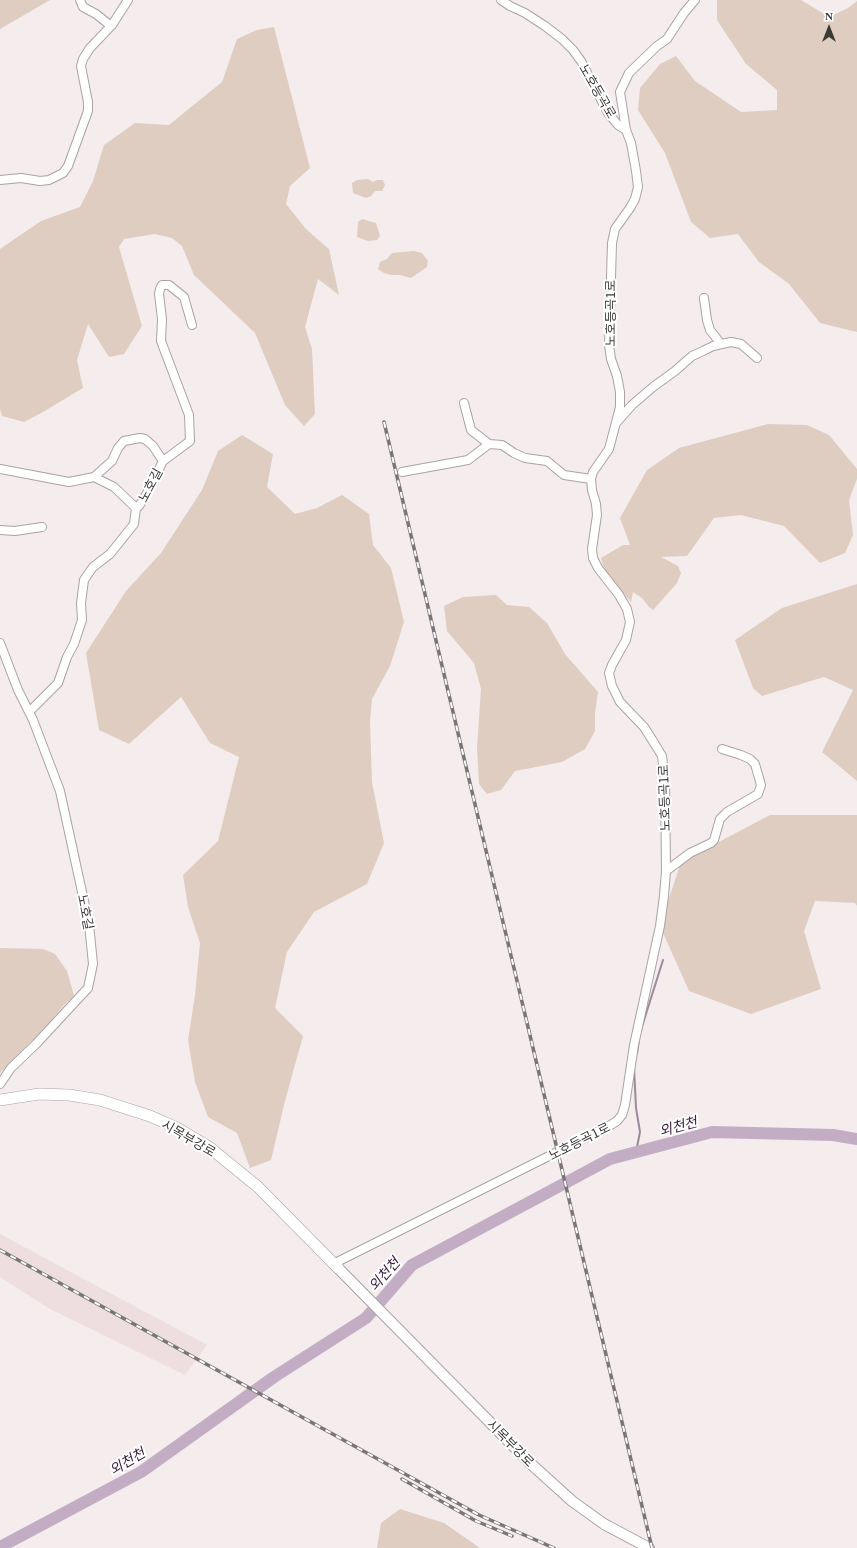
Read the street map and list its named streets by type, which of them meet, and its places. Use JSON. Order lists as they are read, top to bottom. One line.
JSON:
{"streets":{"main road":["시목부강로"],"street":["노호등곡로","노호등곡1로","노호길"]},"crossings":[["노호등곡로","노호등곡1로"],["노호등곡1로","시목부강로"]],"water":["외천천"],"north":"top"}
